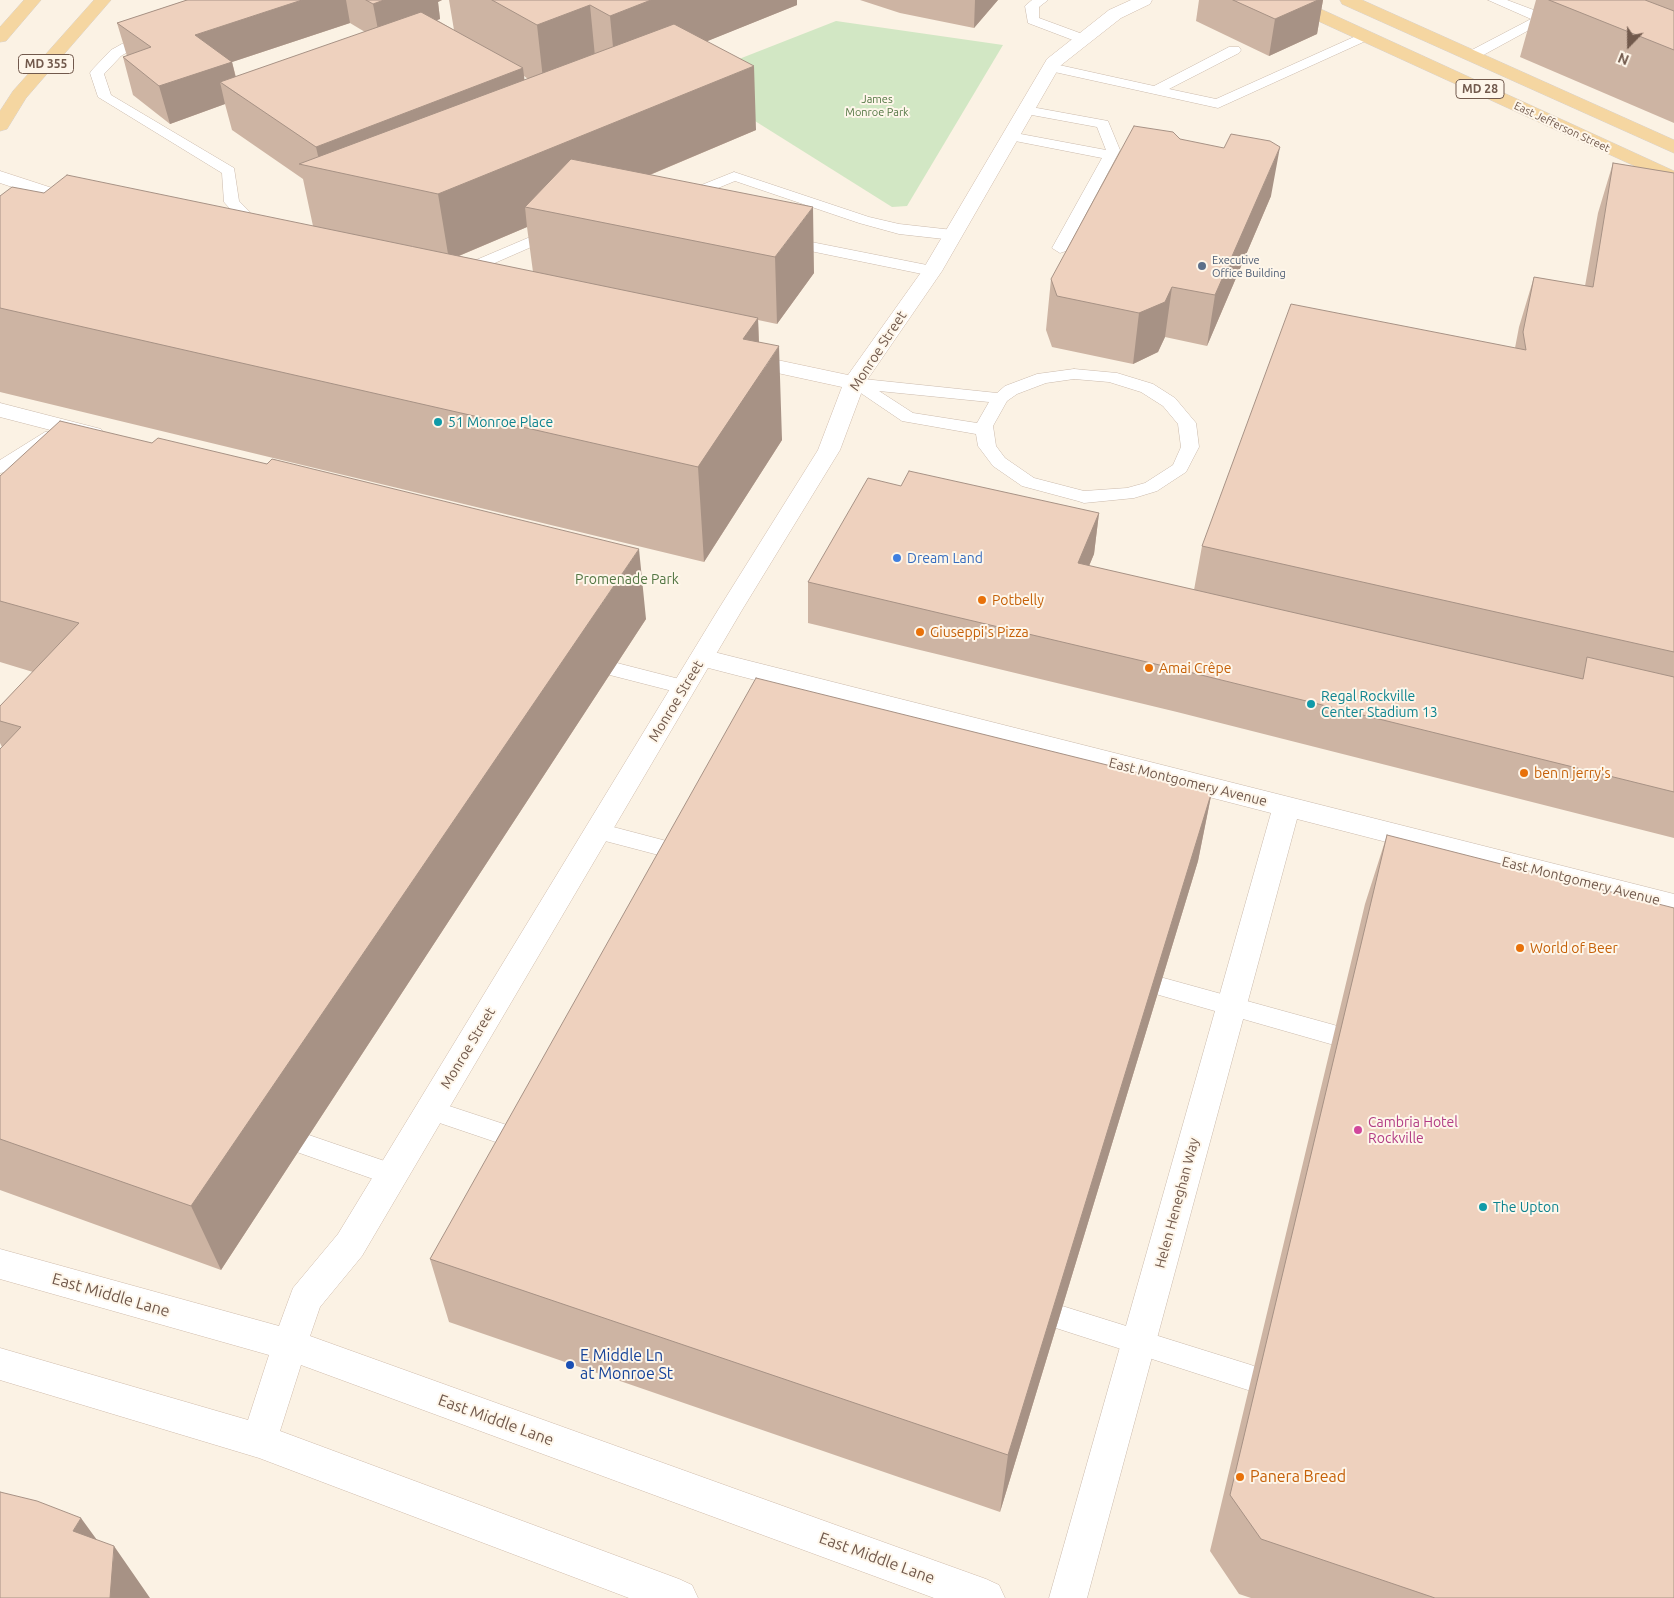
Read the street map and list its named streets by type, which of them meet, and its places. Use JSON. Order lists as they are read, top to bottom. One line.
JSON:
{"streets":{"main road":["MD 355","MD 28","East Jefferson Street"],"street":["Monroe Street","East Montgomery Avenue","Helen Heneghan Way","East Middle Lane"]},"crossings":[["Monroe Street","East Montgomery Avenue"],["Monroe Street","East Middle Lane"],["East Montgomery Avenue","Helen Heneghan Way"]],"parks":["James Monroe Park","Promenade Park"],"places":["Executive Office Building","51 Monroe Place","Dream Land","Potbelly","Giuseppi's Pizza","Amai Crêpe","Regal Rockville Center Stadium 13","ben n jerry's","World of Beer","Cambria Hotel Rockville","The Upton","E Middle Ln at Monroe St","Panera Bread"],"north":"bottom"}
